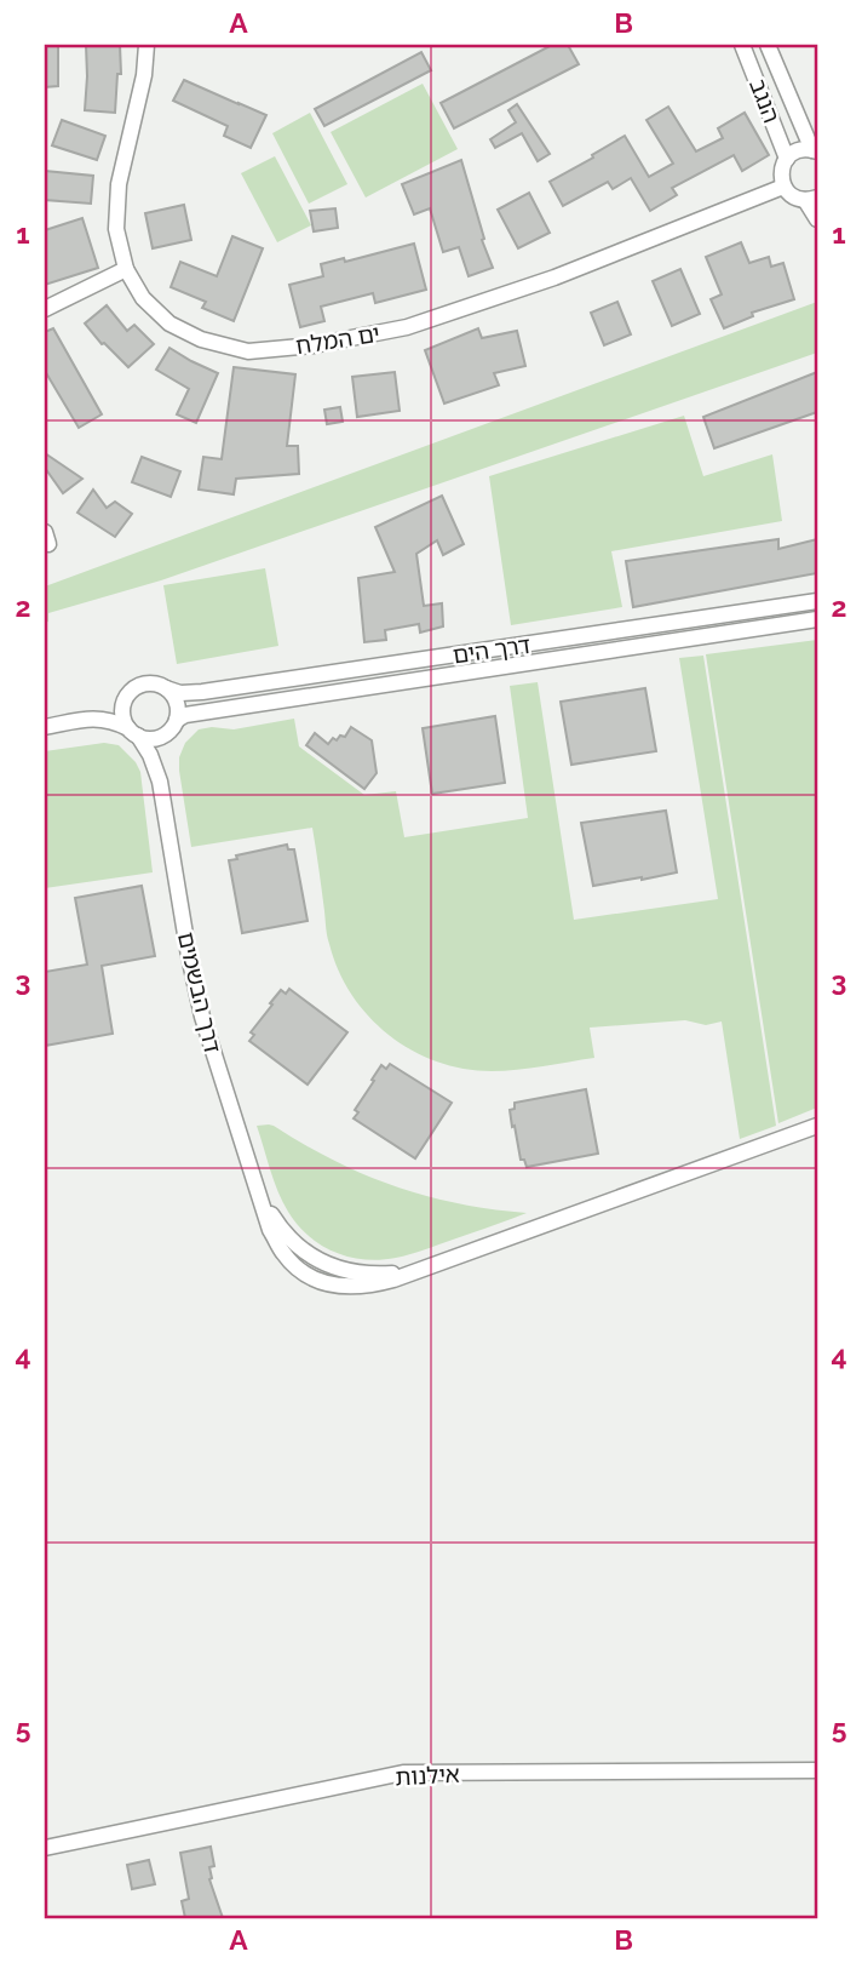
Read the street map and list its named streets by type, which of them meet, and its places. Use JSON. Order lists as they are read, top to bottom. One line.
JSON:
{"streets":{"street":["הנגב","ים המלח","דרך הים","דרך הבשמים","אילנות"]},"crossings":[["דרך הים","דרך הבשמים"]],"grid":{"columns":["A","B"],"rows":["1","2","3","4","5"]}}
